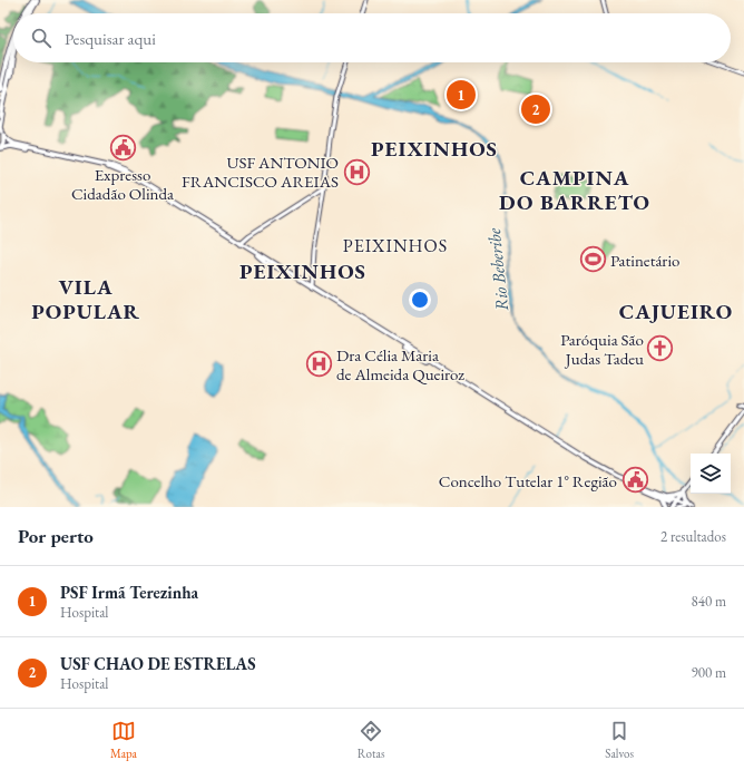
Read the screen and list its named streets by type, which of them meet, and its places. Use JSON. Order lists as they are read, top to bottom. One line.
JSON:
{"districts":["PEIXINHOS","CAMPINA DO BARRETO","PEIXINHOS","PEIXINHOS","VILA POPULAR","CAJUEIRO"],"water":["Rio Beberibe"],"places":{"public building":["Expresso Cidadão Olinda","Concelho Tutelar 1° Região"],"hospital":["USF ANTONIO FRANCISCO AREIAS","Dra Célia Maria de Almeida Queiroz"],"sports":["Patinetário"],"church":["Paróquia São Judas Tadeu"]},"page":{"search":"Pesquisar aqui","pins":["1","2"],"heading":["Por perto","2 resultados"],"list":[{"mark":"1","name":"PSF Irmã Terezinha","note":"Hospital","value":"840 m"},{"mark":"2","name":"USF CHAO DE ESTRELAS","note":"Hospital","value":"900 m"}],"nav":["Mapa","Rotas","Salvos"]}}
